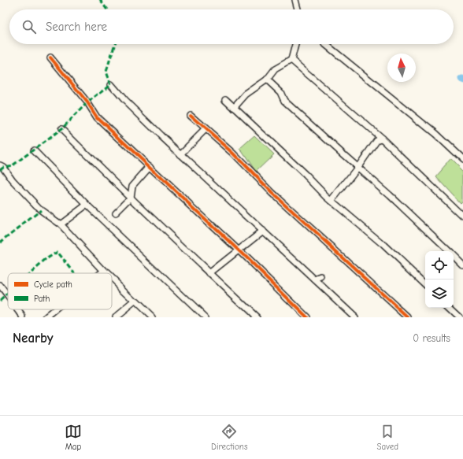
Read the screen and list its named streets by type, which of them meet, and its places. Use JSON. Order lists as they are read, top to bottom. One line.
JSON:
{"legend":["Cycle path","Path"],"north":"top","page":{"search":"Search here","heading":["Nearby","0 results"],"nav":["Map","Directions","Saved"]}}
